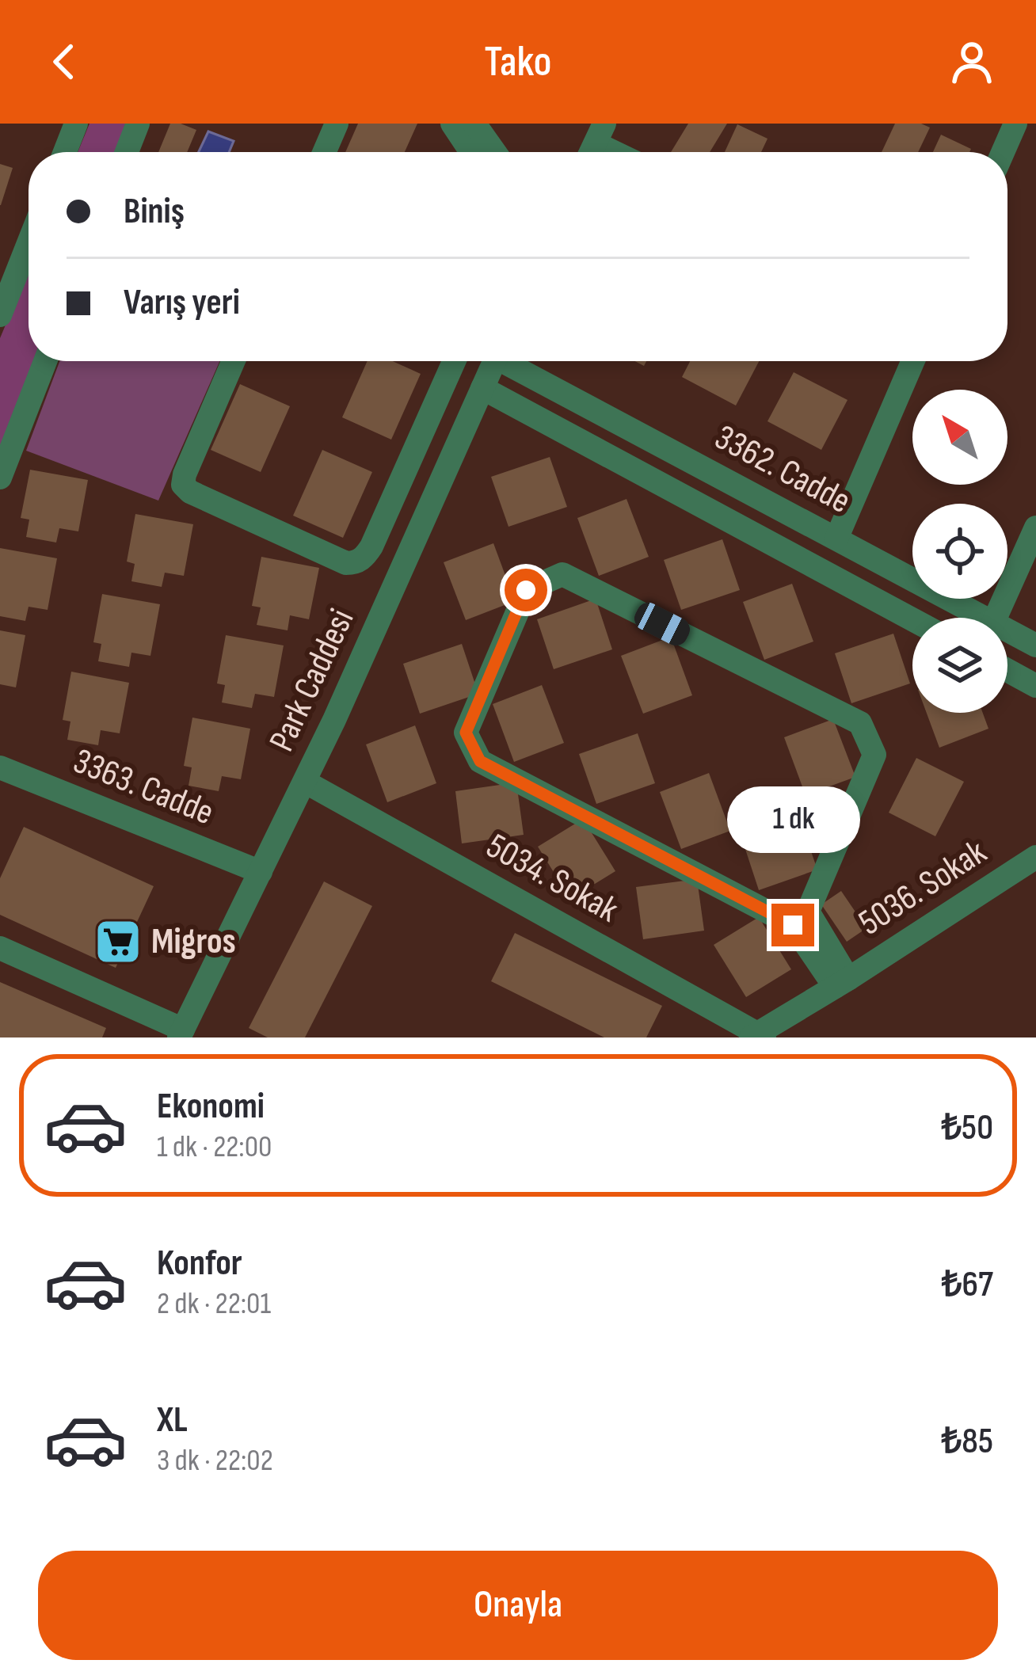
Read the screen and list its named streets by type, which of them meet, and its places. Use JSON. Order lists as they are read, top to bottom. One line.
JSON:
{"streets":{"street":["3362. Cadde","Park Caddesi","3363. Cadde","5034. Sokak","5036. Sokak"]},"crossings":[["3362. Cadde","Park Caddesi"],["Park Caddesi","3363. Cadde"],["Park Caddesi","5034. Sokak"],["5034. Sokak","5036. Sokak"]],"places":{"supermarket":["Migros"]},"north":"top left","page":{"header":"Tako","banner":["Biniş","Varış yeri"],"bubble":"1 dk","list":[{"name":"Ekonomi","note":"1 dk · 22:00","value":"₺50"},{"name":"Konfor","note":"2 dk · 22:01","value":"₺67"},{"name":"XL","note":"3 dk · 22:02","value":"₺85"}],"buttons":"Onayla"}}
